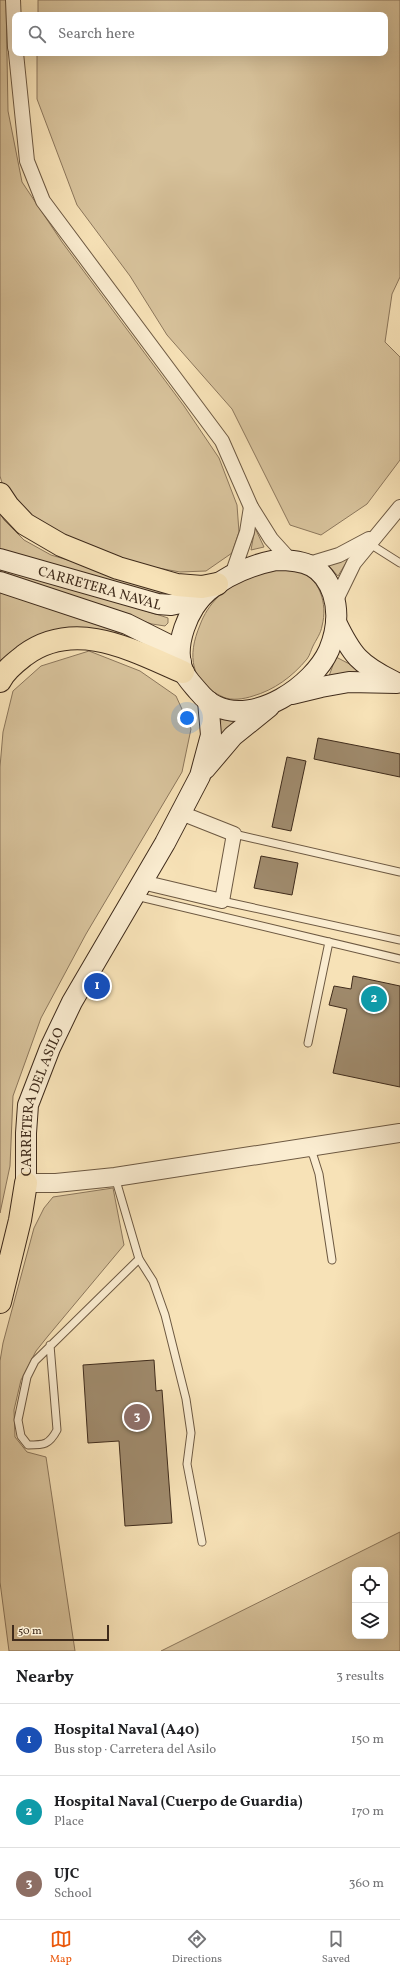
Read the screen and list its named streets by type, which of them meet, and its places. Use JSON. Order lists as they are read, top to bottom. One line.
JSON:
{"streets":{"main road":["CARRETERA NAVAL","CARRETERA DEL ASILO"]},"crossings":[["CARRETERA NAVAL","CARRETERA DEL ASILO"]],"scale_bar":"50 m","page":{"search":"Search here","pins":["1","2","3"],"scale":"50 m","heading":["Nearby","3 results"],"list":[{"mark":"1","name":"Hospital Naval (A40)","note":"Bus stop · Carretera del Asilo","value":"150 m"},{"mark":"2","name":"Hospital Naval (Cuerpo de Guardia)","note":"Place","value":"170 m"},{"mark":"3","name":"UJC","note":"School","value":"360 m"}],"nav":["Map","Directions","Saved"]}}
